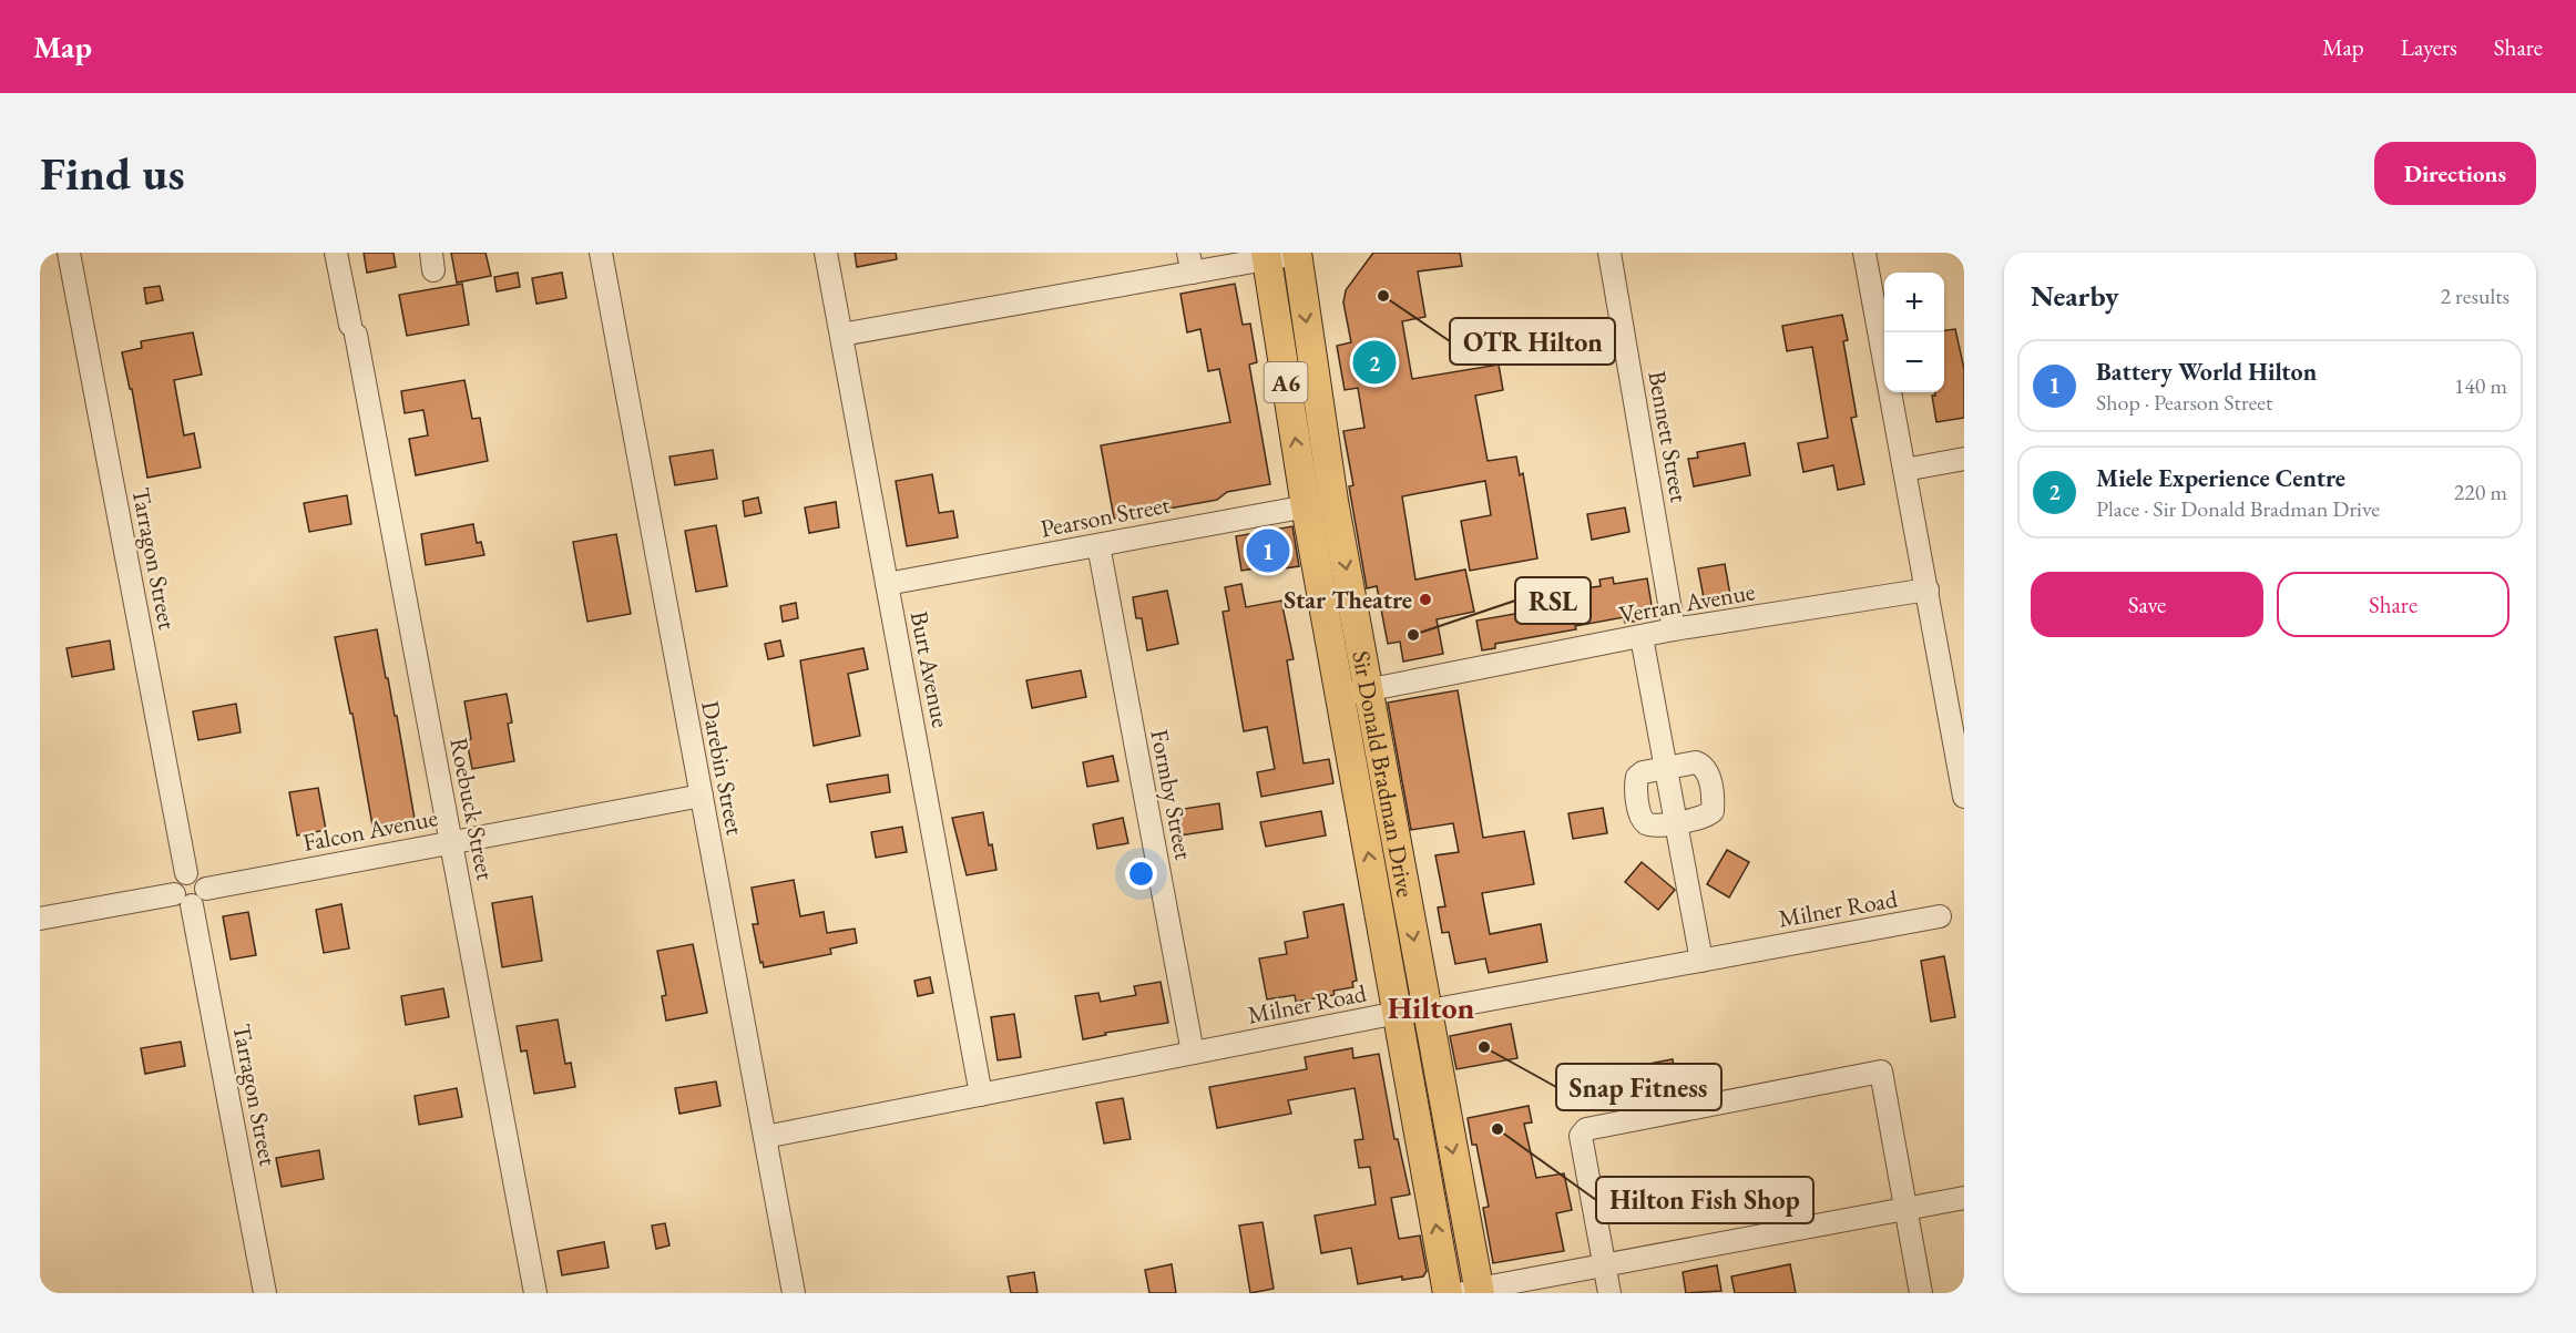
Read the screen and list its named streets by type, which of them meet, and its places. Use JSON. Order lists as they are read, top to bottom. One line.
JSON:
{"streets":{"main road":["A6","Sir Donald Bradman Drive"],"street":["Bennett Street","Pearson Street","Tarragon Street","Verran Avenue","Burt Avenue","Darebin Street","Formby Street","Roebuck Street","Falcon Avenue","Milner Road"]},"crossings":[["Bennett Street","Verran Avenue"],["Pearson Street","Burt Avenue"],["Pearson Street","Sir Donald Bradman Drive"],["Pearson Street","Formby Street"],["Tarragon Street","Falcon Avenue"],["Verran Avenue","Sir Donald Bradman Drive"],["Burt Avenue","Milner Road"],["Darebin Street","Falcon Avenue"],["Darebin Street","Milner Road"],["Sir Donald Bradman Drive","Milner Road"],["Formby Street","Milner Road"],["Roebuck Street","Falcon Avenue"]],"districts":["Hilton"],"places":["OTR Hilton","Star Theatre","RSL","Snap Fitness","Hilton Fish Shop"],"page":{"header":"Map","nav":["Map","Layers","Share"],"buttons":["Directions",["Save","Share"]],"title":"Find us","heading":["Nearby","2 results"],"map_buttons":["+","−"],"pins":["2","1"],"list":[{"mark":"1","name":"Battery World Hilton","note":"Shop · Pearson Street","value":"140 m"},{"mark":"2","name":"Miele Experience Centre","note":"Place · Sir Donald Bradman Drive","value":"220 m"}]}}
